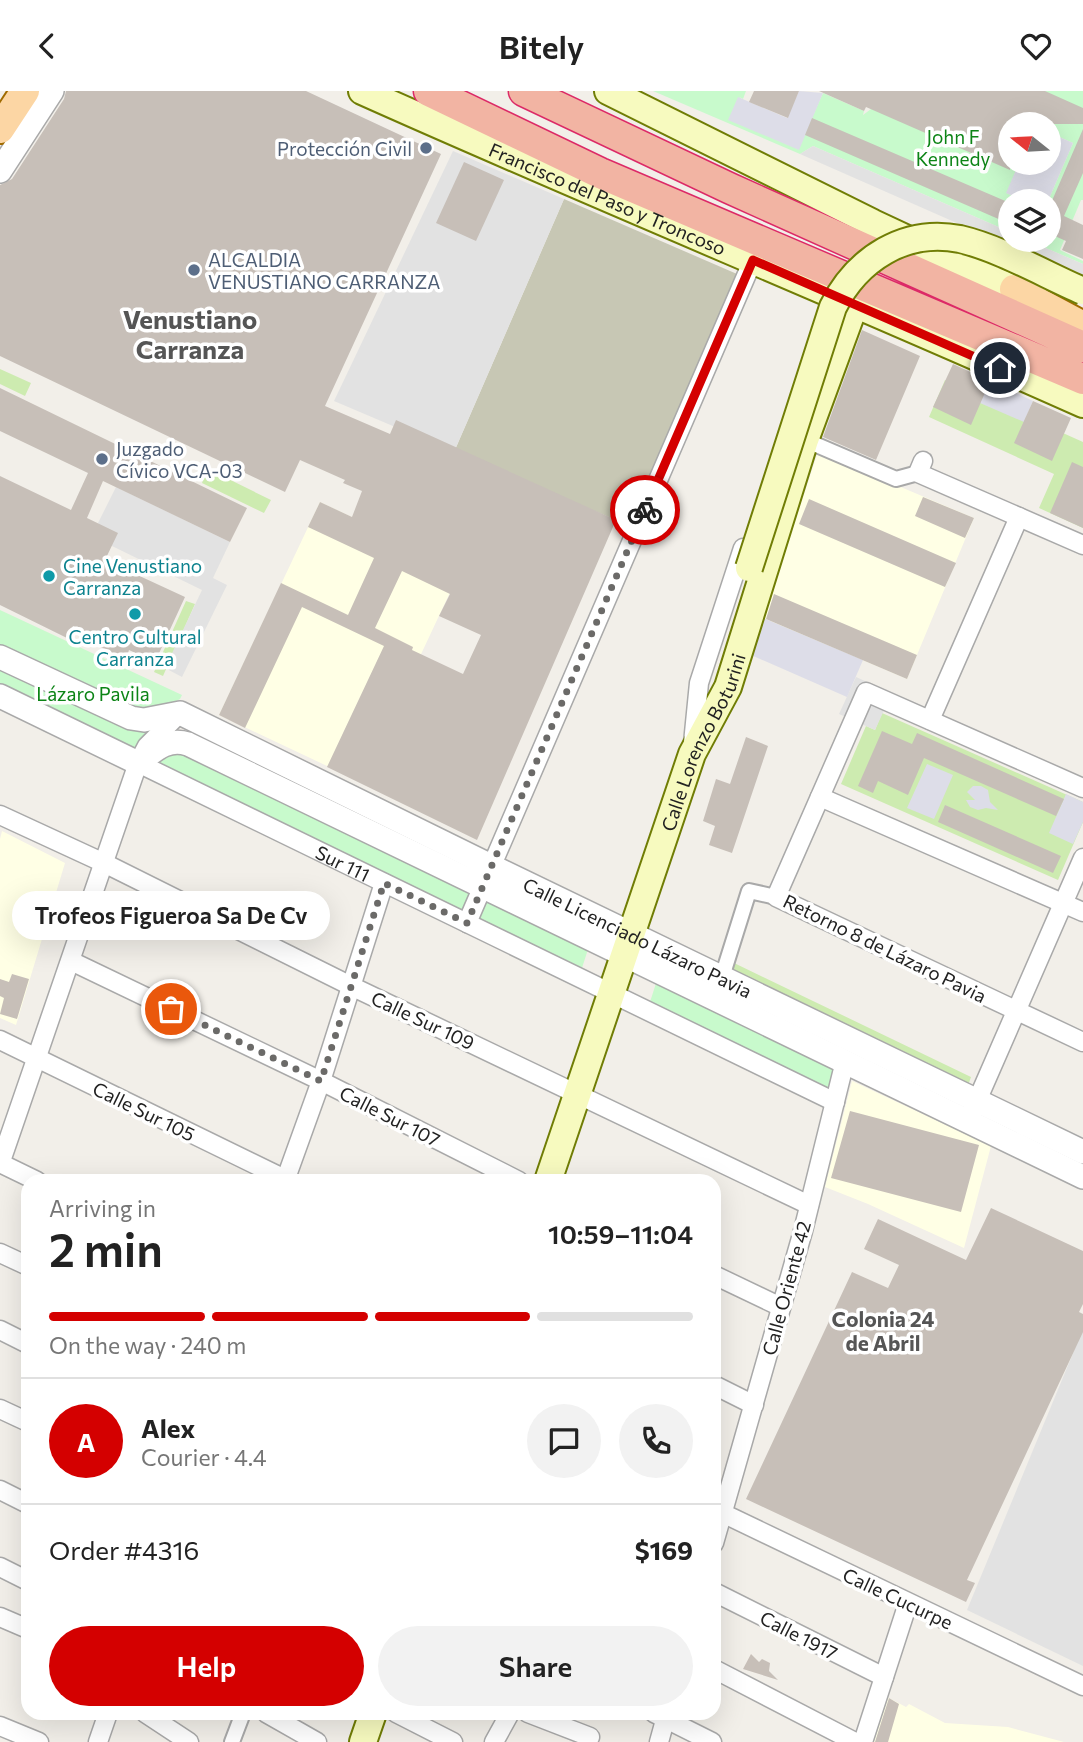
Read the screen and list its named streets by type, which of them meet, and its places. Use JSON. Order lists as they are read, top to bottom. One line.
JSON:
{"streets":{"highway":["Francisco del Paso y Troncoso"],"main road":["Calle Lorenzo Boturini"],"street":["Sur 111","Calle Licenciado Lázaro Pavia","Retorno 8 de Lázaro Pavia","Calle Sur 109","Calle Sur 105","Calle Sur 107","Calle Oriente 42","Calle Cucurpe","Calle 1917"]},"crossings":[["Francisco del Paso y Troncoso","Calle Lorenzo Boturini"],["Calle Lorenzo Boturini","Sur 111"],["Calle Lorenzo Boturini","Calle Licenciado Lázaro Pavia"],["Calle Lorenzo Boturini","Calle Sur 109"],["Sur 111","Calle Licenciado Lázaro Pavia"],["Sur 111","Calle Oriente 42"],["Calle Licenciado Lázaro Pavia","Calle Oriente 42"],["Calle Sur 109","Calle Oriente 42"]],"districts":["Venustiano Carranza","Colonia 24 de Abril"],"parks":["John F Kennedy","Lázaro Pavila"],"places":["Protección Civil","ALCALDIA VENUSTIANO CARRANZA","Juzgado Cívico VCA-03","Cine Venustiano Carranza","Centro Cultural Carranza","Trofeos Figueroa Sa De Cv"],"north":"left","page":{"header":"Bitely","bubble":"Trofeos Figueroa Sa De Cv","heading":["2 min","Arriving in","10:59–11:04"],"panel":["Alex","Courier · 4.4","Order #4316","$169"],"bar":"On the way · 240 m","round":"A","buttons":["Help","Share"]}}
